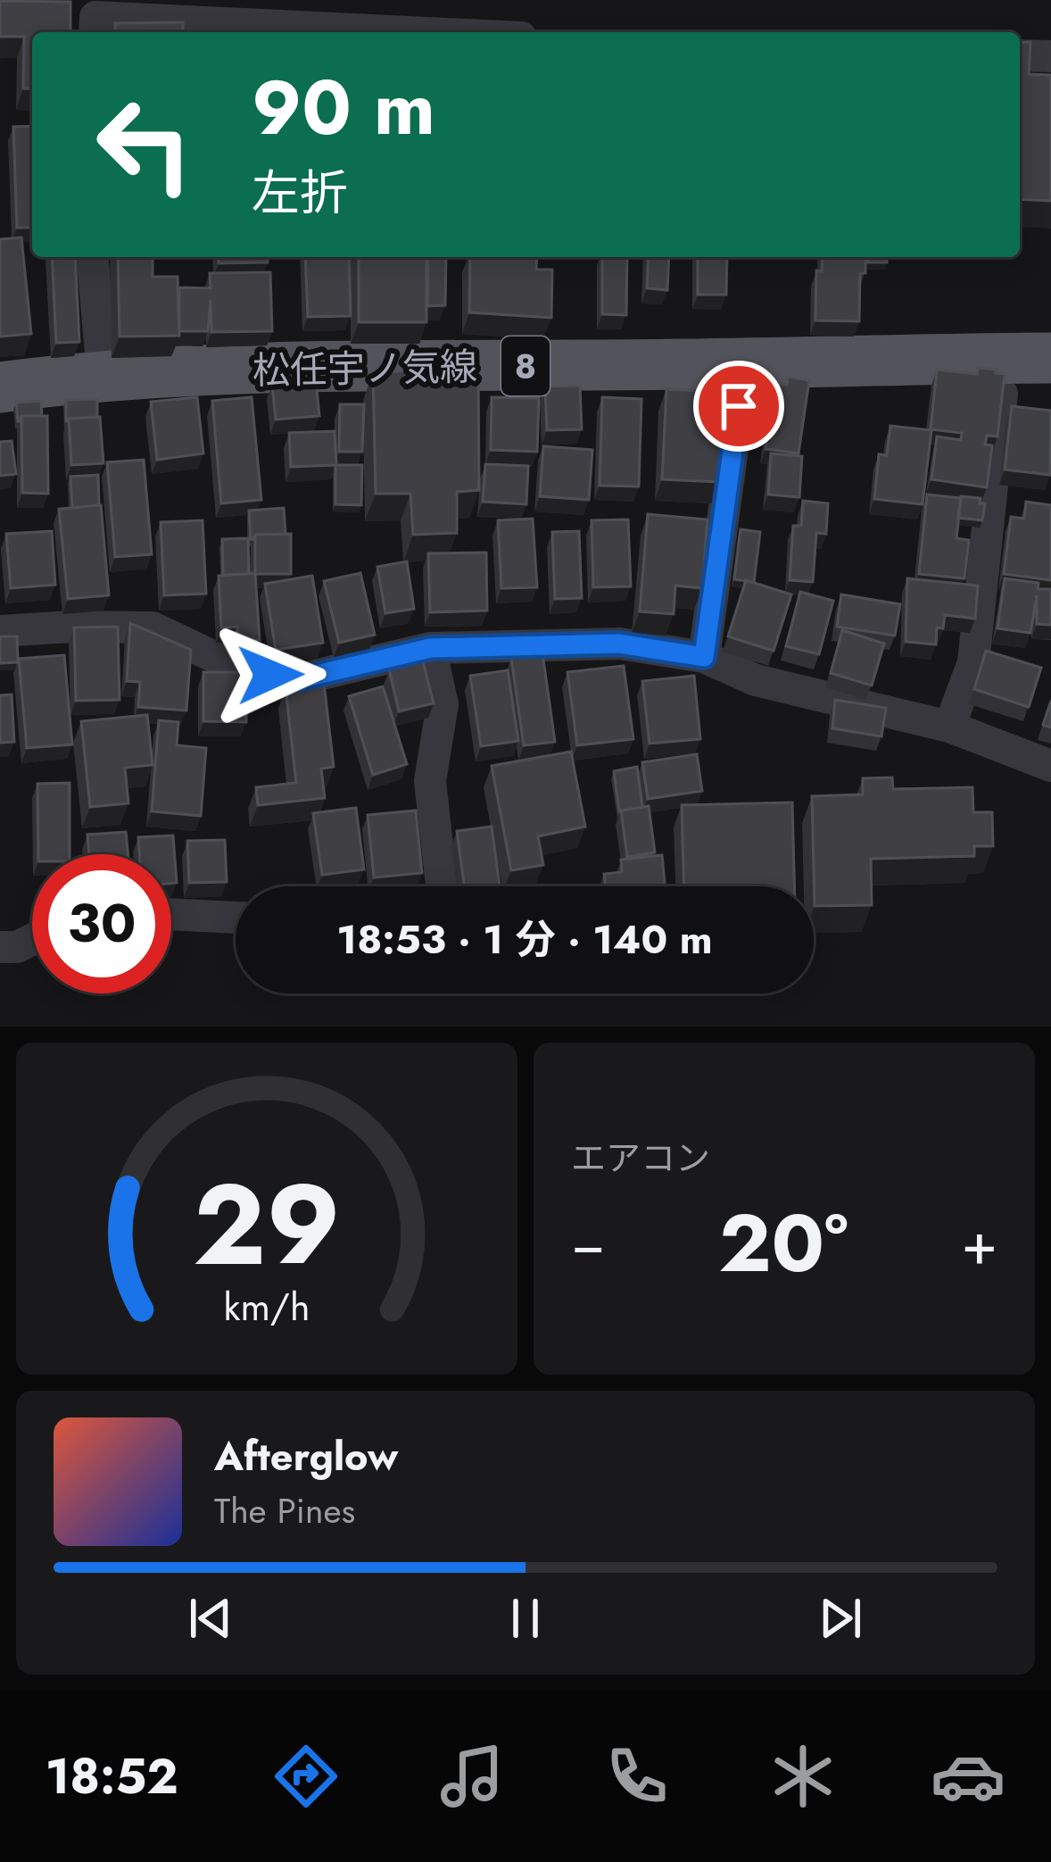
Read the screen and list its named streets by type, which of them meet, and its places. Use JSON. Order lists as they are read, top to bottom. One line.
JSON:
{"streets":{"main road":["8","松任宇ノ気線"]},"page":{"turn":["90 m","左折"],"limit":"30","trip":"18:53 · 1 分 · 140 m","tile":"エアコン","heat":["−","20°","+"],"song":["Afterglow","The Pines"],"tabs":"18:52","gauge":["29","km/h"]}}
